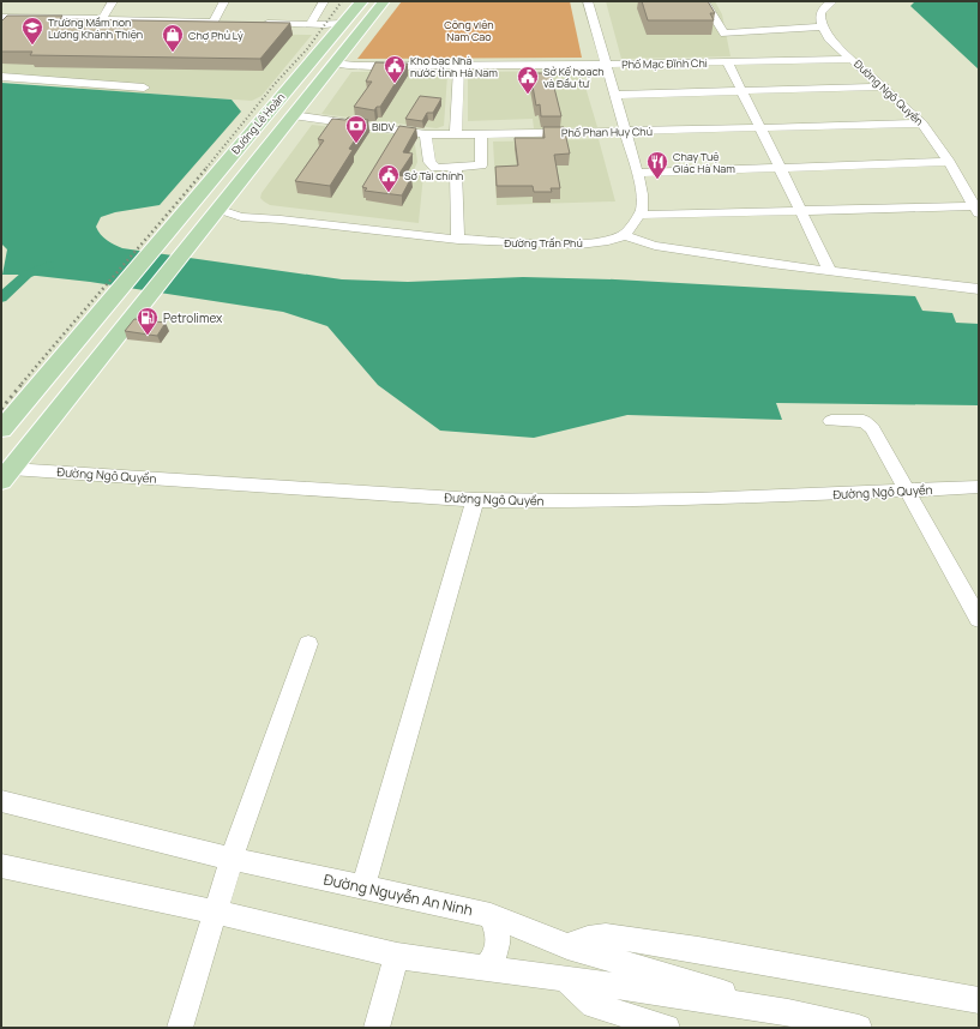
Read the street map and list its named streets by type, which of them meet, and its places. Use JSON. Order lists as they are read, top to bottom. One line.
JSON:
{"streets":{"main road":["Đường Lê Hoàn"],"street":["Phố Mạc Đĩnh Chi","Đường Ngô Quyền","Phố Phan Huy Chú","Đường Trần Phú","Đường Nguyễn An Ninh"]},"crossings":[["Phố Mạc Đĩnh Chi","Đường Ngô Quyền"],["Phố Mạc Đĩnh Chi","Đường Lê Hoàn"],["Đường Ngô Quyền","Đường Lê Hoàn"],["Đường Ngô Quyền","Phố Phan Huy Chú"],["Đường Lê Hoàn","Phố Phan Huy Chú"],["Đường Lê Hoàn","Đường Trần Phú"]],"parks":["Công viên Nam Cao"],"places":{"school or university":["Trường Mầm non Lương Khánh Thiện"],"shop":["Chợ Phủ Lý"],"public building":["Kho bạc Nhà nước tỉnh Hà Nam","Sở Kế hoạch và Đầu tư","Sở Tài chính"],"bank":["BIDV"],"restaurant":["Chay Tuệ Giác Hà Nam"],"fuel station":["Petrolimex"]}}
